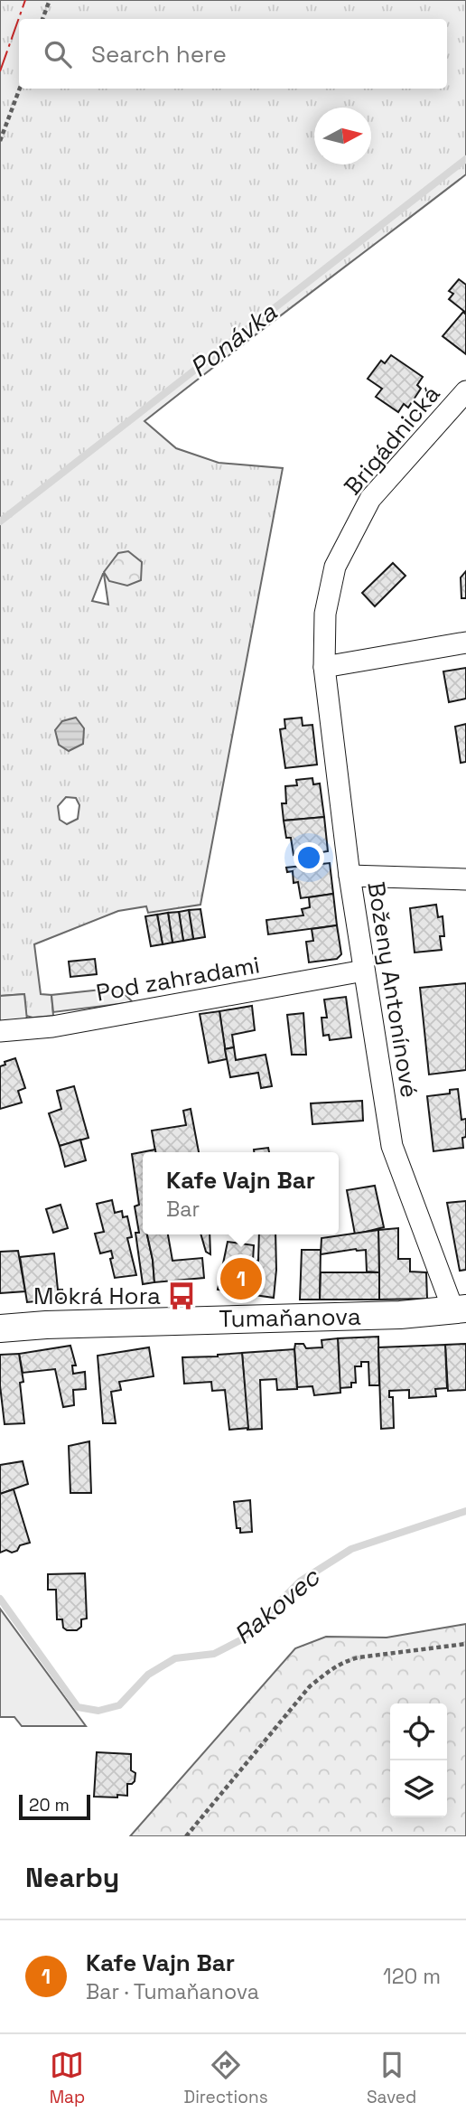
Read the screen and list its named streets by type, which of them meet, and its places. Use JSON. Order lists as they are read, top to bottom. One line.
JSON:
{"streets":{"street":["Brigádnická","Pod zahradami","Boženy Antonínové","Tumaňanova"]},"crossings":[["Brigádnická","Boženy Antonínové"],["Pod zahradami","Boženy Antonínové"],["Boženy Antonínové","Tumaňanova"]],"water":["Ponávka","Rakovec"],"places":{"bus stop":["Mokrá Hora"]},"scale_bar":"20 m","north":"right","page":{"search":"Search here","popup":["Kafe Vajn Bar","Bar"],"pins":"1","scale":"20 m","heading":"Nearby","list":[{"mark":"1","name":"Kafe Vajn Bar","note":"Bar · Tumaňanova","value":"120 m"}],"nav":["Map","Directions","Saved"]}}
